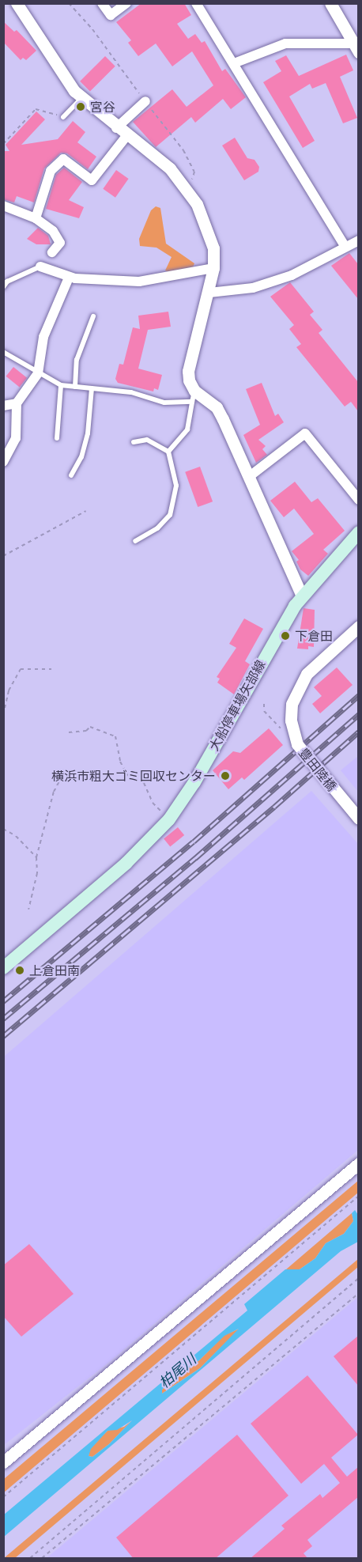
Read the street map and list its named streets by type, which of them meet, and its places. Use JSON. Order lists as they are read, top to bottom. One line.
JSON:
{"streets":{"main road":["大船停車場矢部線"],"street":["豊田陸橋"]},"water":["柏尾川"],"places":["宮谷","下倉田","横浜市粗大ゴミ回収センター","上倉田南"]}
